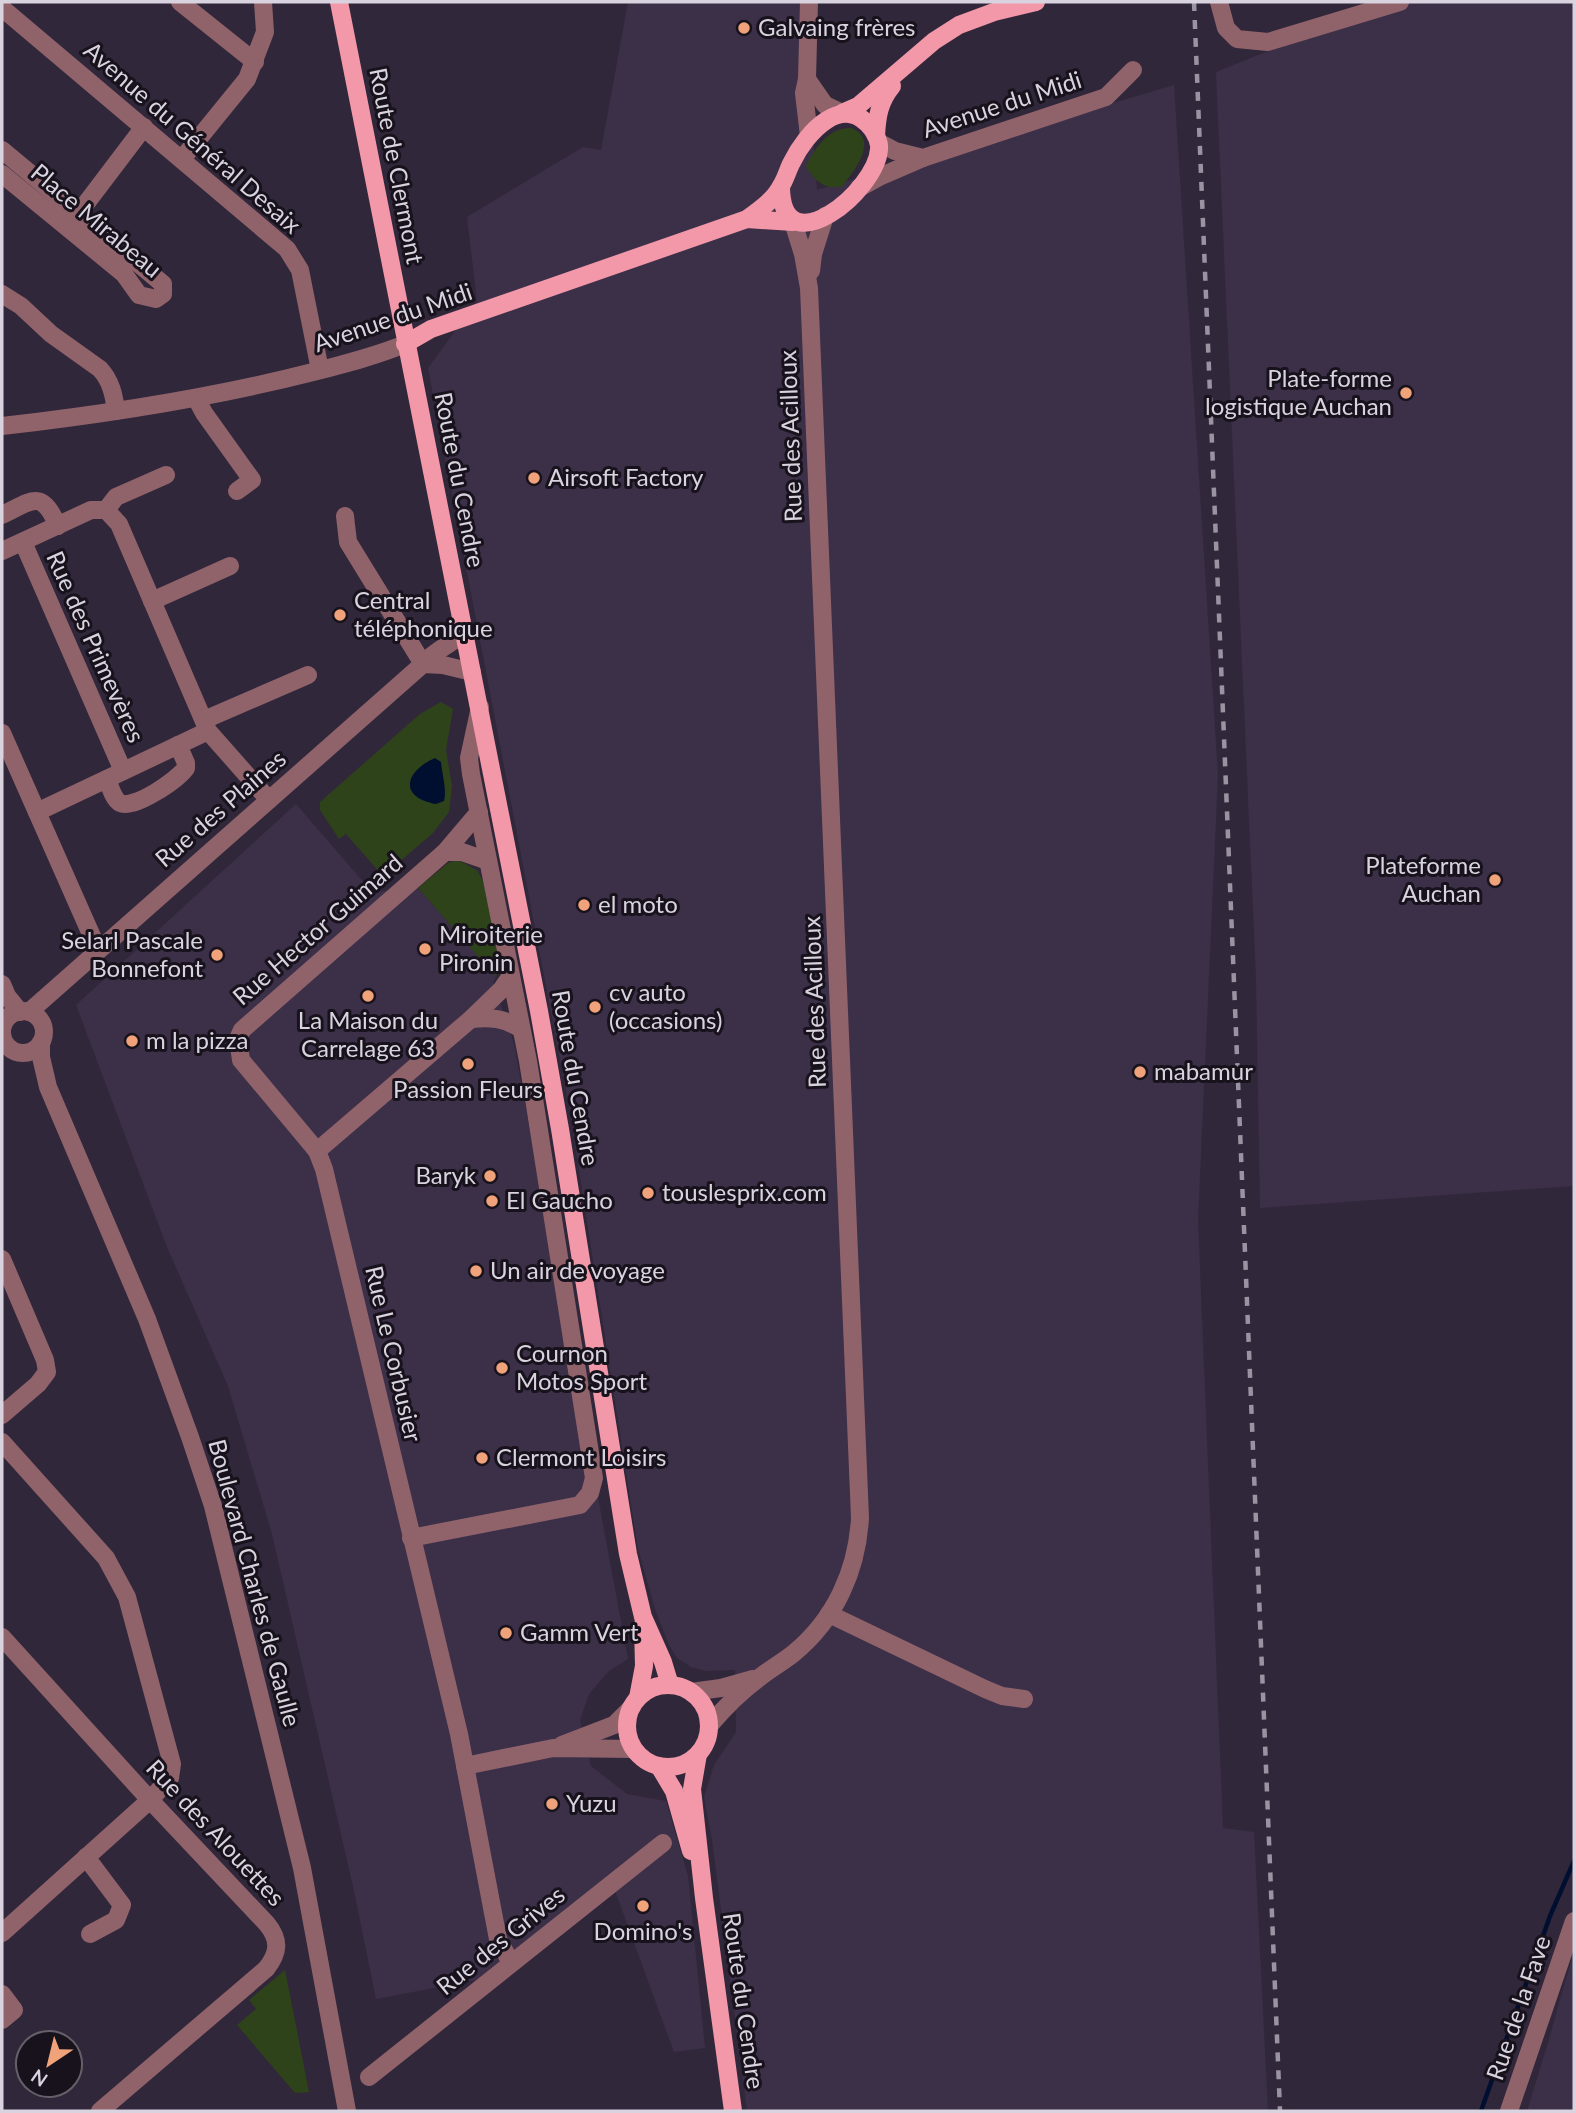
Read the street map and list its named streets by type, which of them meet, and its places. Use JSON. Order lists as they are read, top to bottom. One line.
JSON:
{"streets":{"main road":["Avenue du Midi","Route de Clermont","Route du Cendre"],"street":["Avenue du Général Desaix","Place Mirabeau","Rue des Acilloux","Rue des Primevères","Rue des Plaines","Rue Hector Guimard","Rue Le Corbusier","Boulevard Charles de Gaulle","Rue des Alouettes","Rue des Grives","Rue de la Fave"]},"crossings":[["Avenue du Midi","Avenue du Général Desaix"],["Avenue du Midi","Route de Clermont"],["Avenue du Midi","Rue des Acilloux"],["Avenue du Midi","Route du Cendre"],["Avenue du Général Desaix","Place Mirabeau"],["Route de Clermont","Route du Cendre"],["Rue des Acilloux","Route du Cendre"],["Route du Cendre","Rue des Plaines"],["Rue des Plaines","Boulevard Charles de Gaulle"],["Rue Hector Guimard","Rue Le Corbusier"],["Rue Le Corbusier","Rue des Grives"]],"places":["Galvaing frères","Plate-forme logistique Auchan","Airsoft Factory","Central téléphonique","Plateforme Auchan","el moto","Miroiterie Pironin","Selarl Pascale Bonnefont","La Maison du Carrelage 63","cv auto (occasions)","m la pizza","Passion Fleurs","mabamur","Baryk","touslesprix.com","El Gaucho","Un air de voyage","Cournon Motos Sport","Clermont Loisirs","Gamm Vert","Yuzu","Domino's"],"north":"bottom left"}
